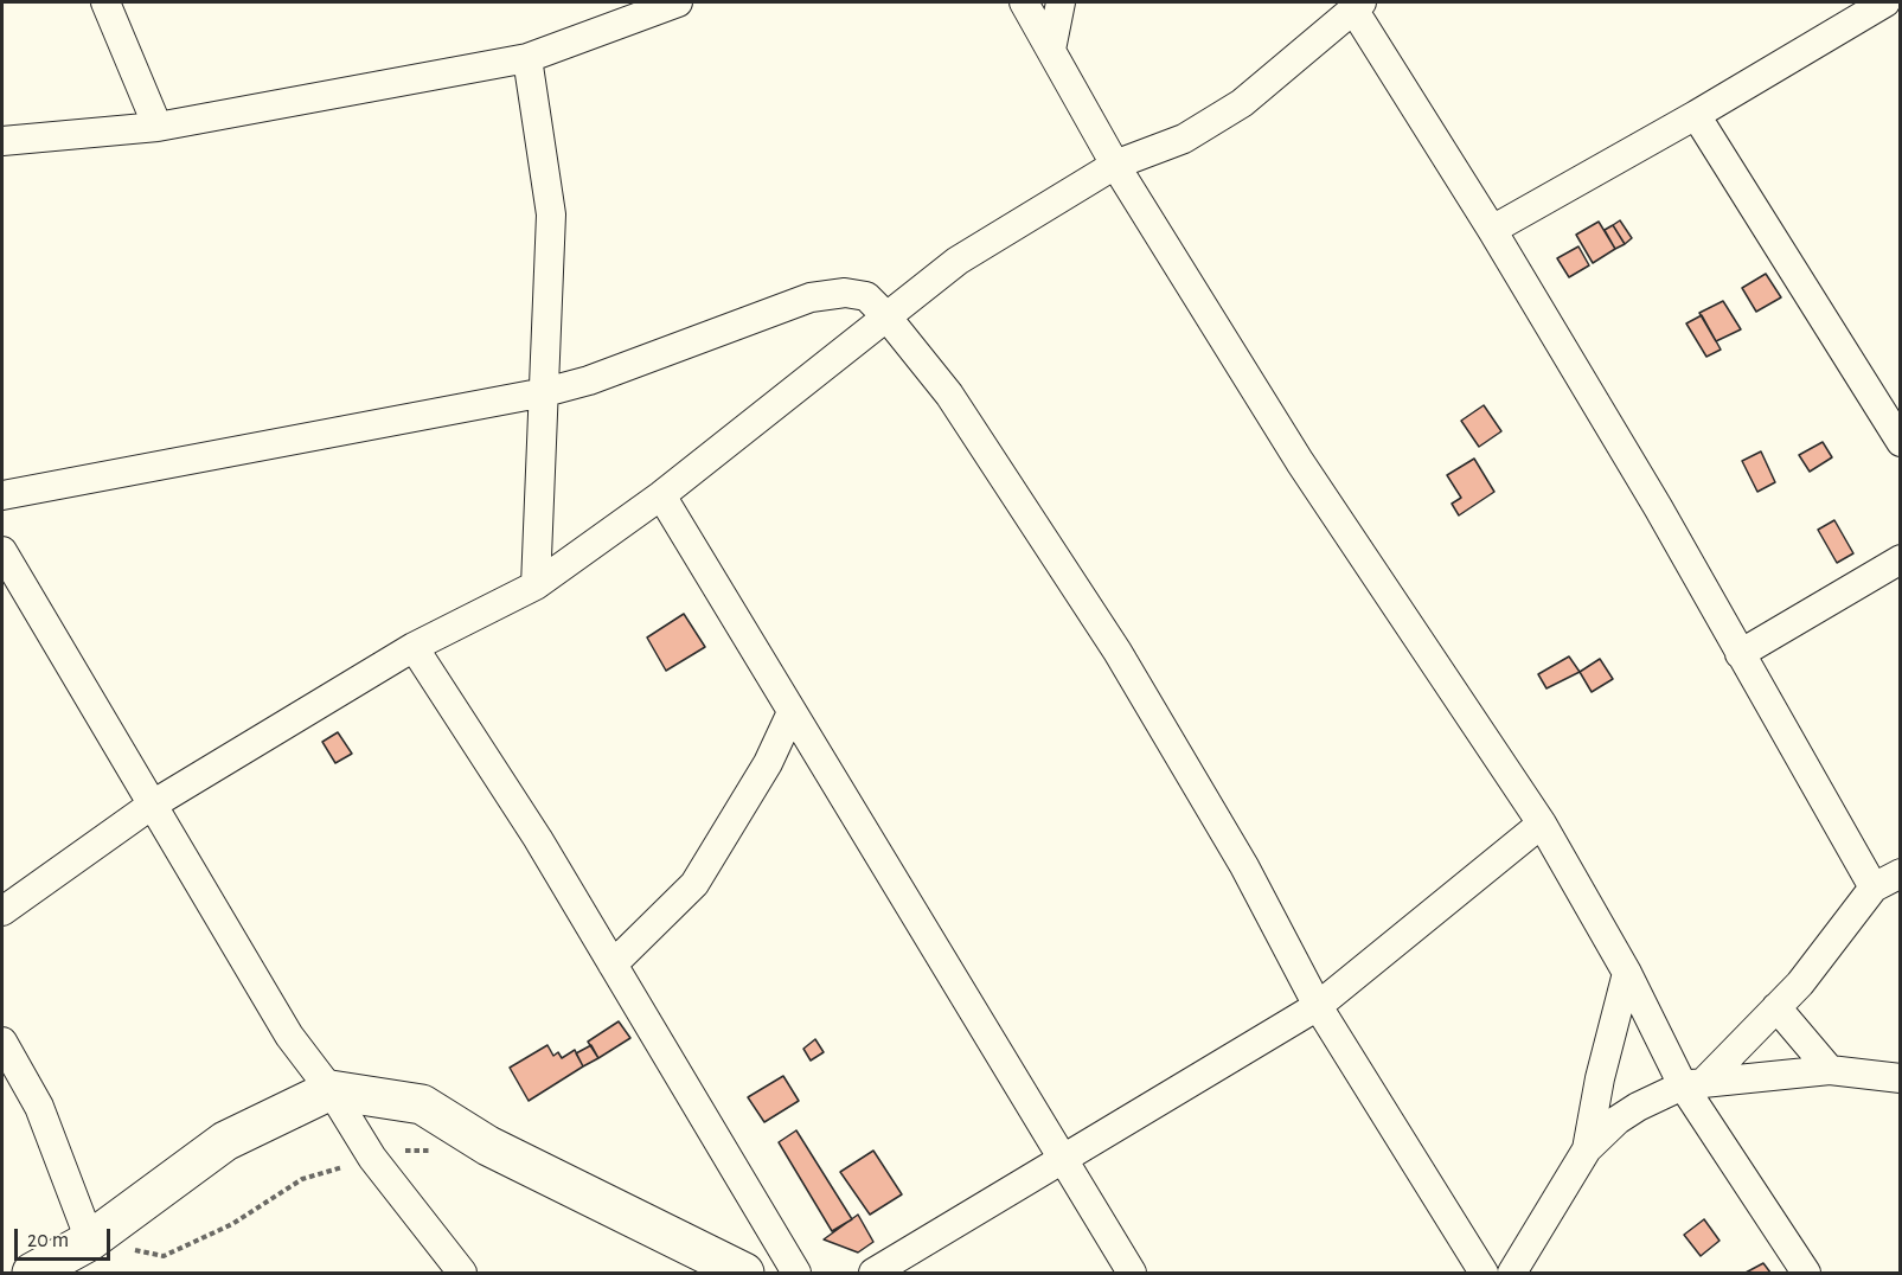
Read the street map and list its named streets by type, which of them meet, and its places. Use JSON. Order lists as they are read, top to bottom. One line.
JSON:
{"scale_bar":"20 m"}
